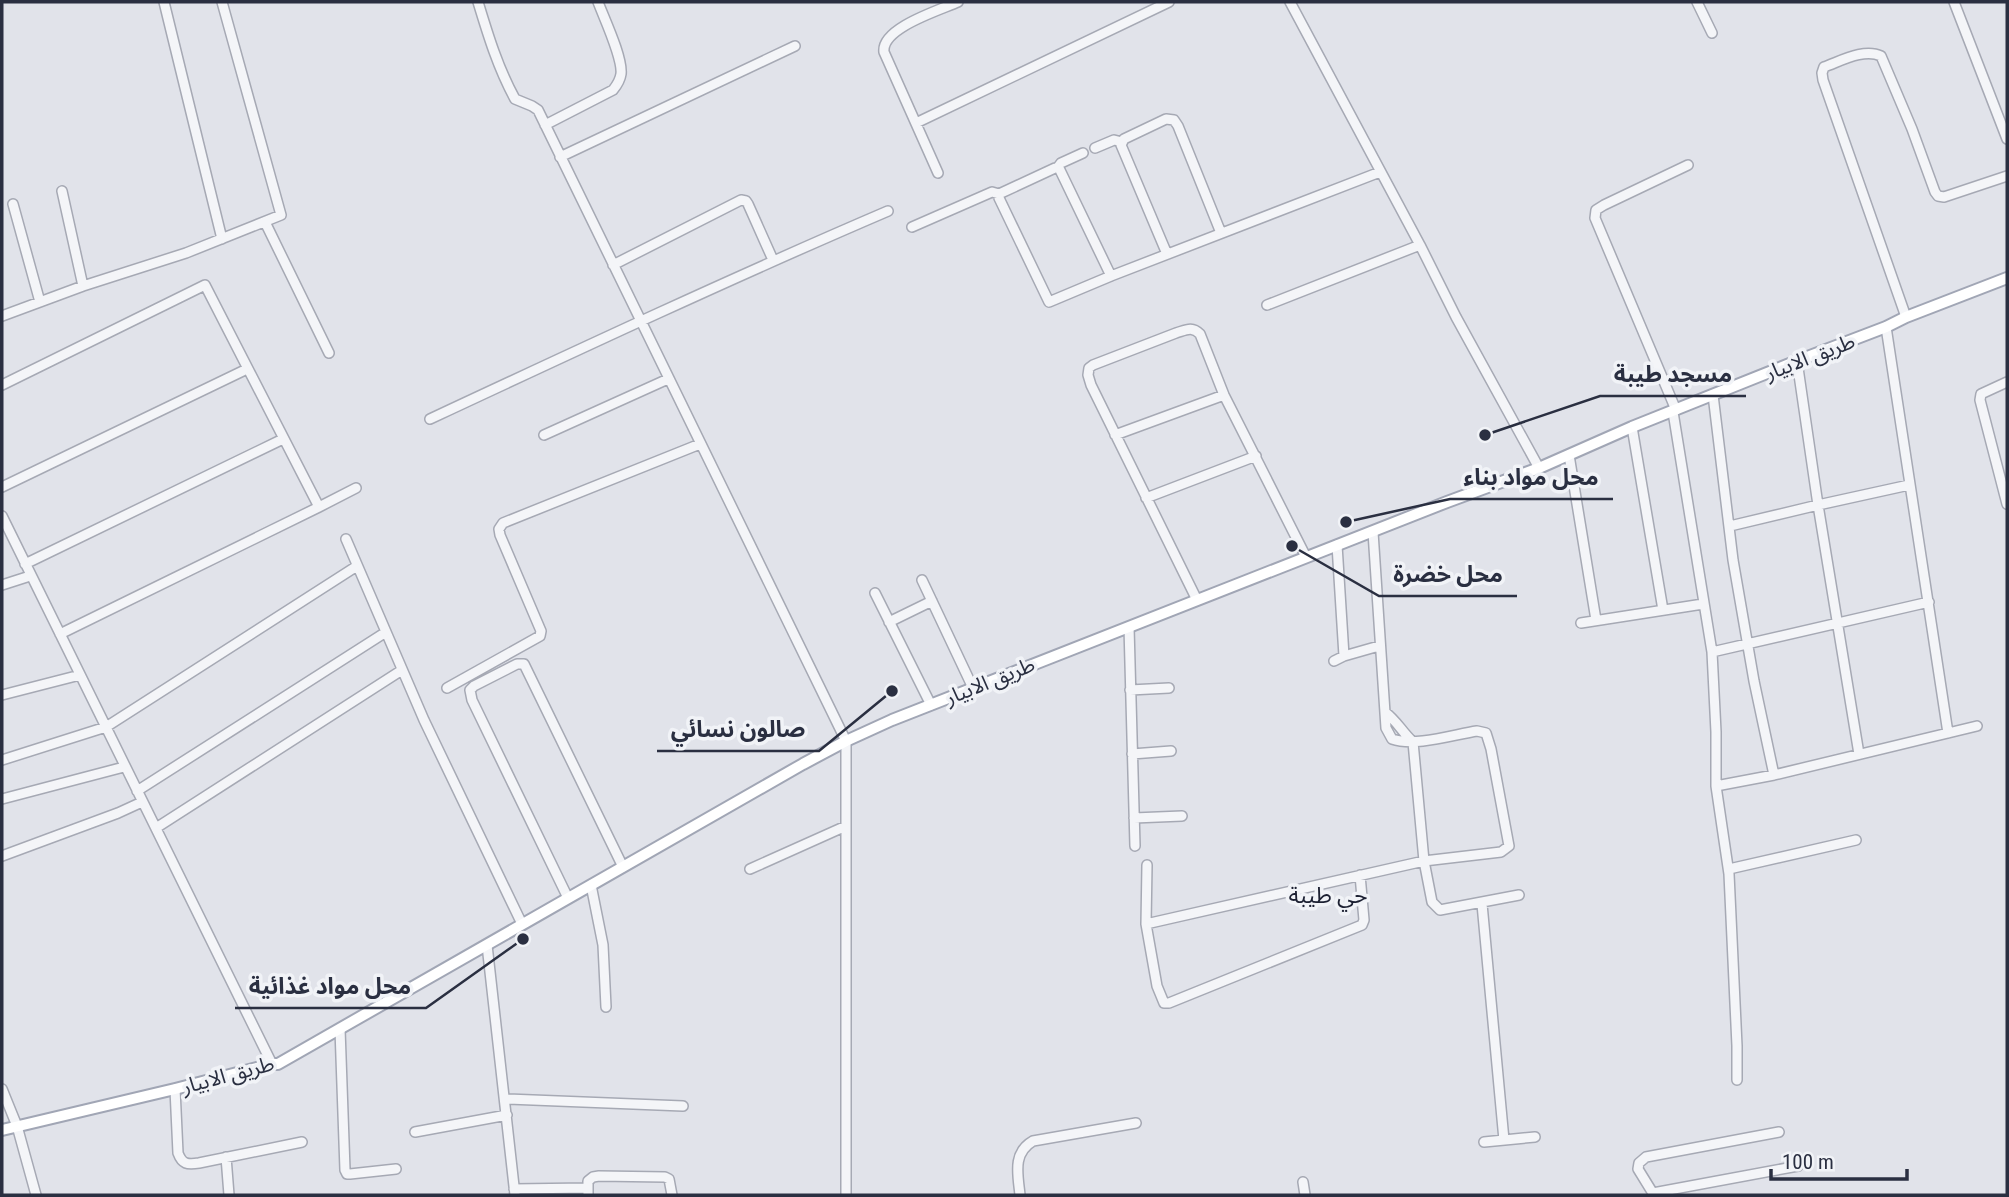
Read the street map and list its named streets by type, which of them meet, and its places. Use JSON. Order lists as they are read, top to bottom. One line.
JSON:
{"streets":{"main road":["طريق الابيار"]},"districts":["حي طيبة"],"places":["مسجد طيبة","محل مواد بناء","محل خضرة","صالون نسائي","محل مواد غذائية"],"scale_bar":"100 m"}
